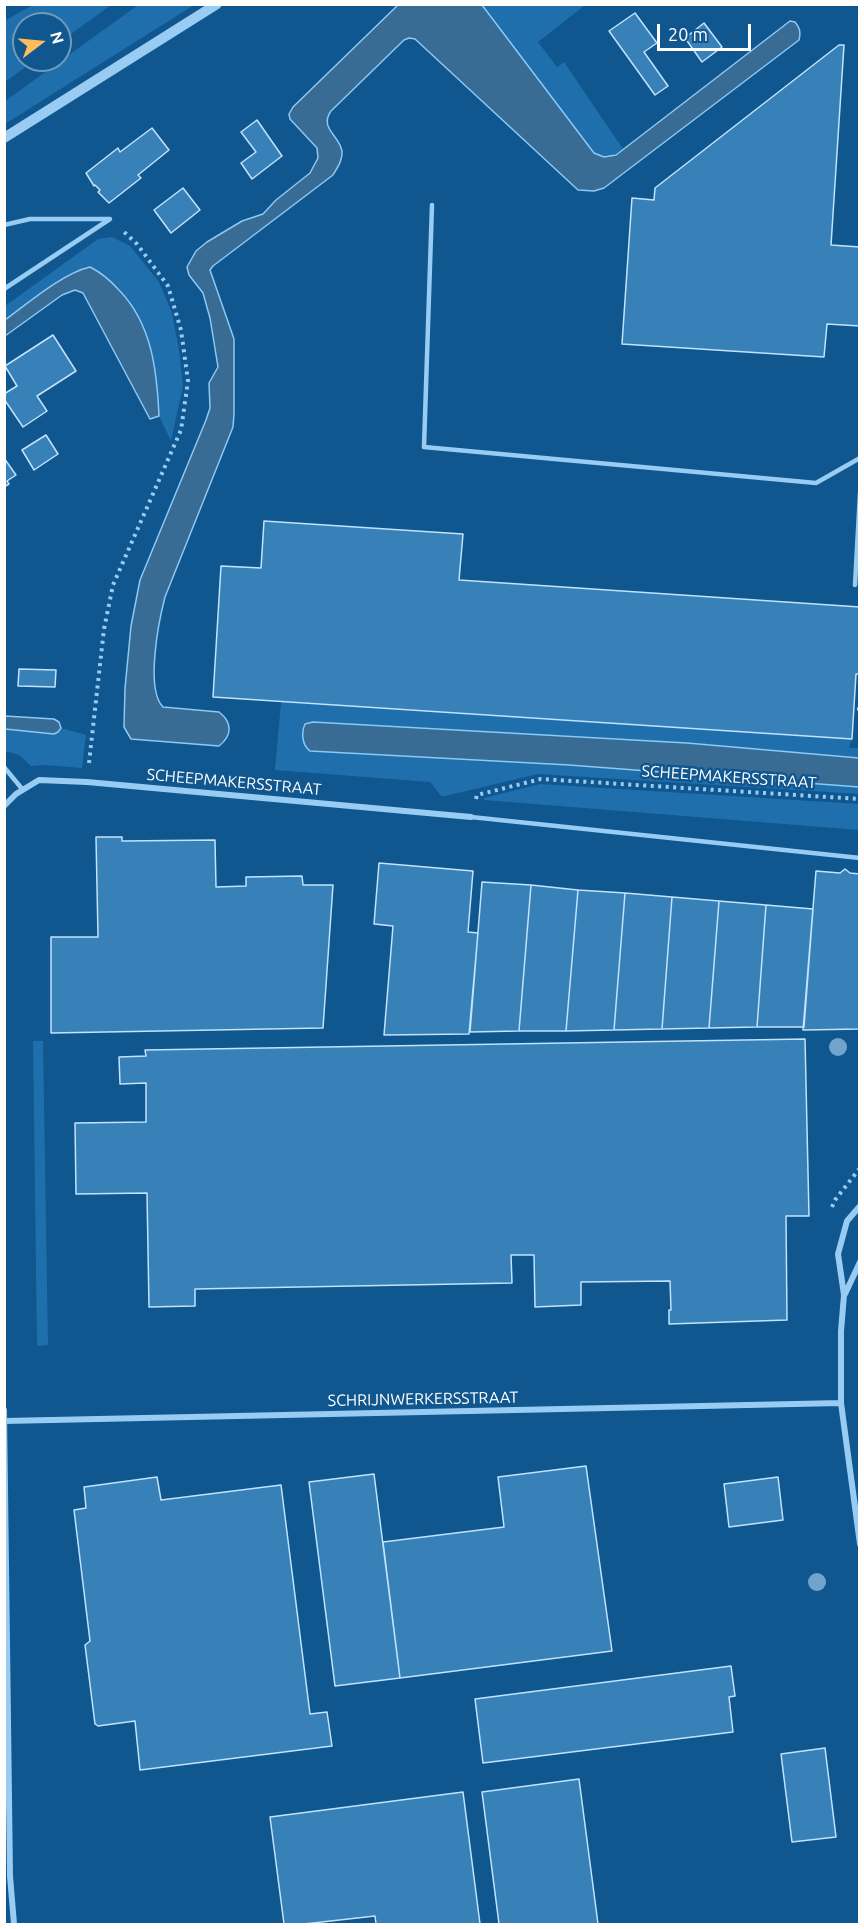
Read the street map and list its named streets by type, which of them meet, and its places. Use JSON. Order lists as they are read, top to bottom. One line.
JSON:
{"streets":{"street":["SCHEEPMAKERSSTRAAT","SCHRIJNWERKERSSTRAAT"]},"scale_bar":"20 m","north":"right"}
